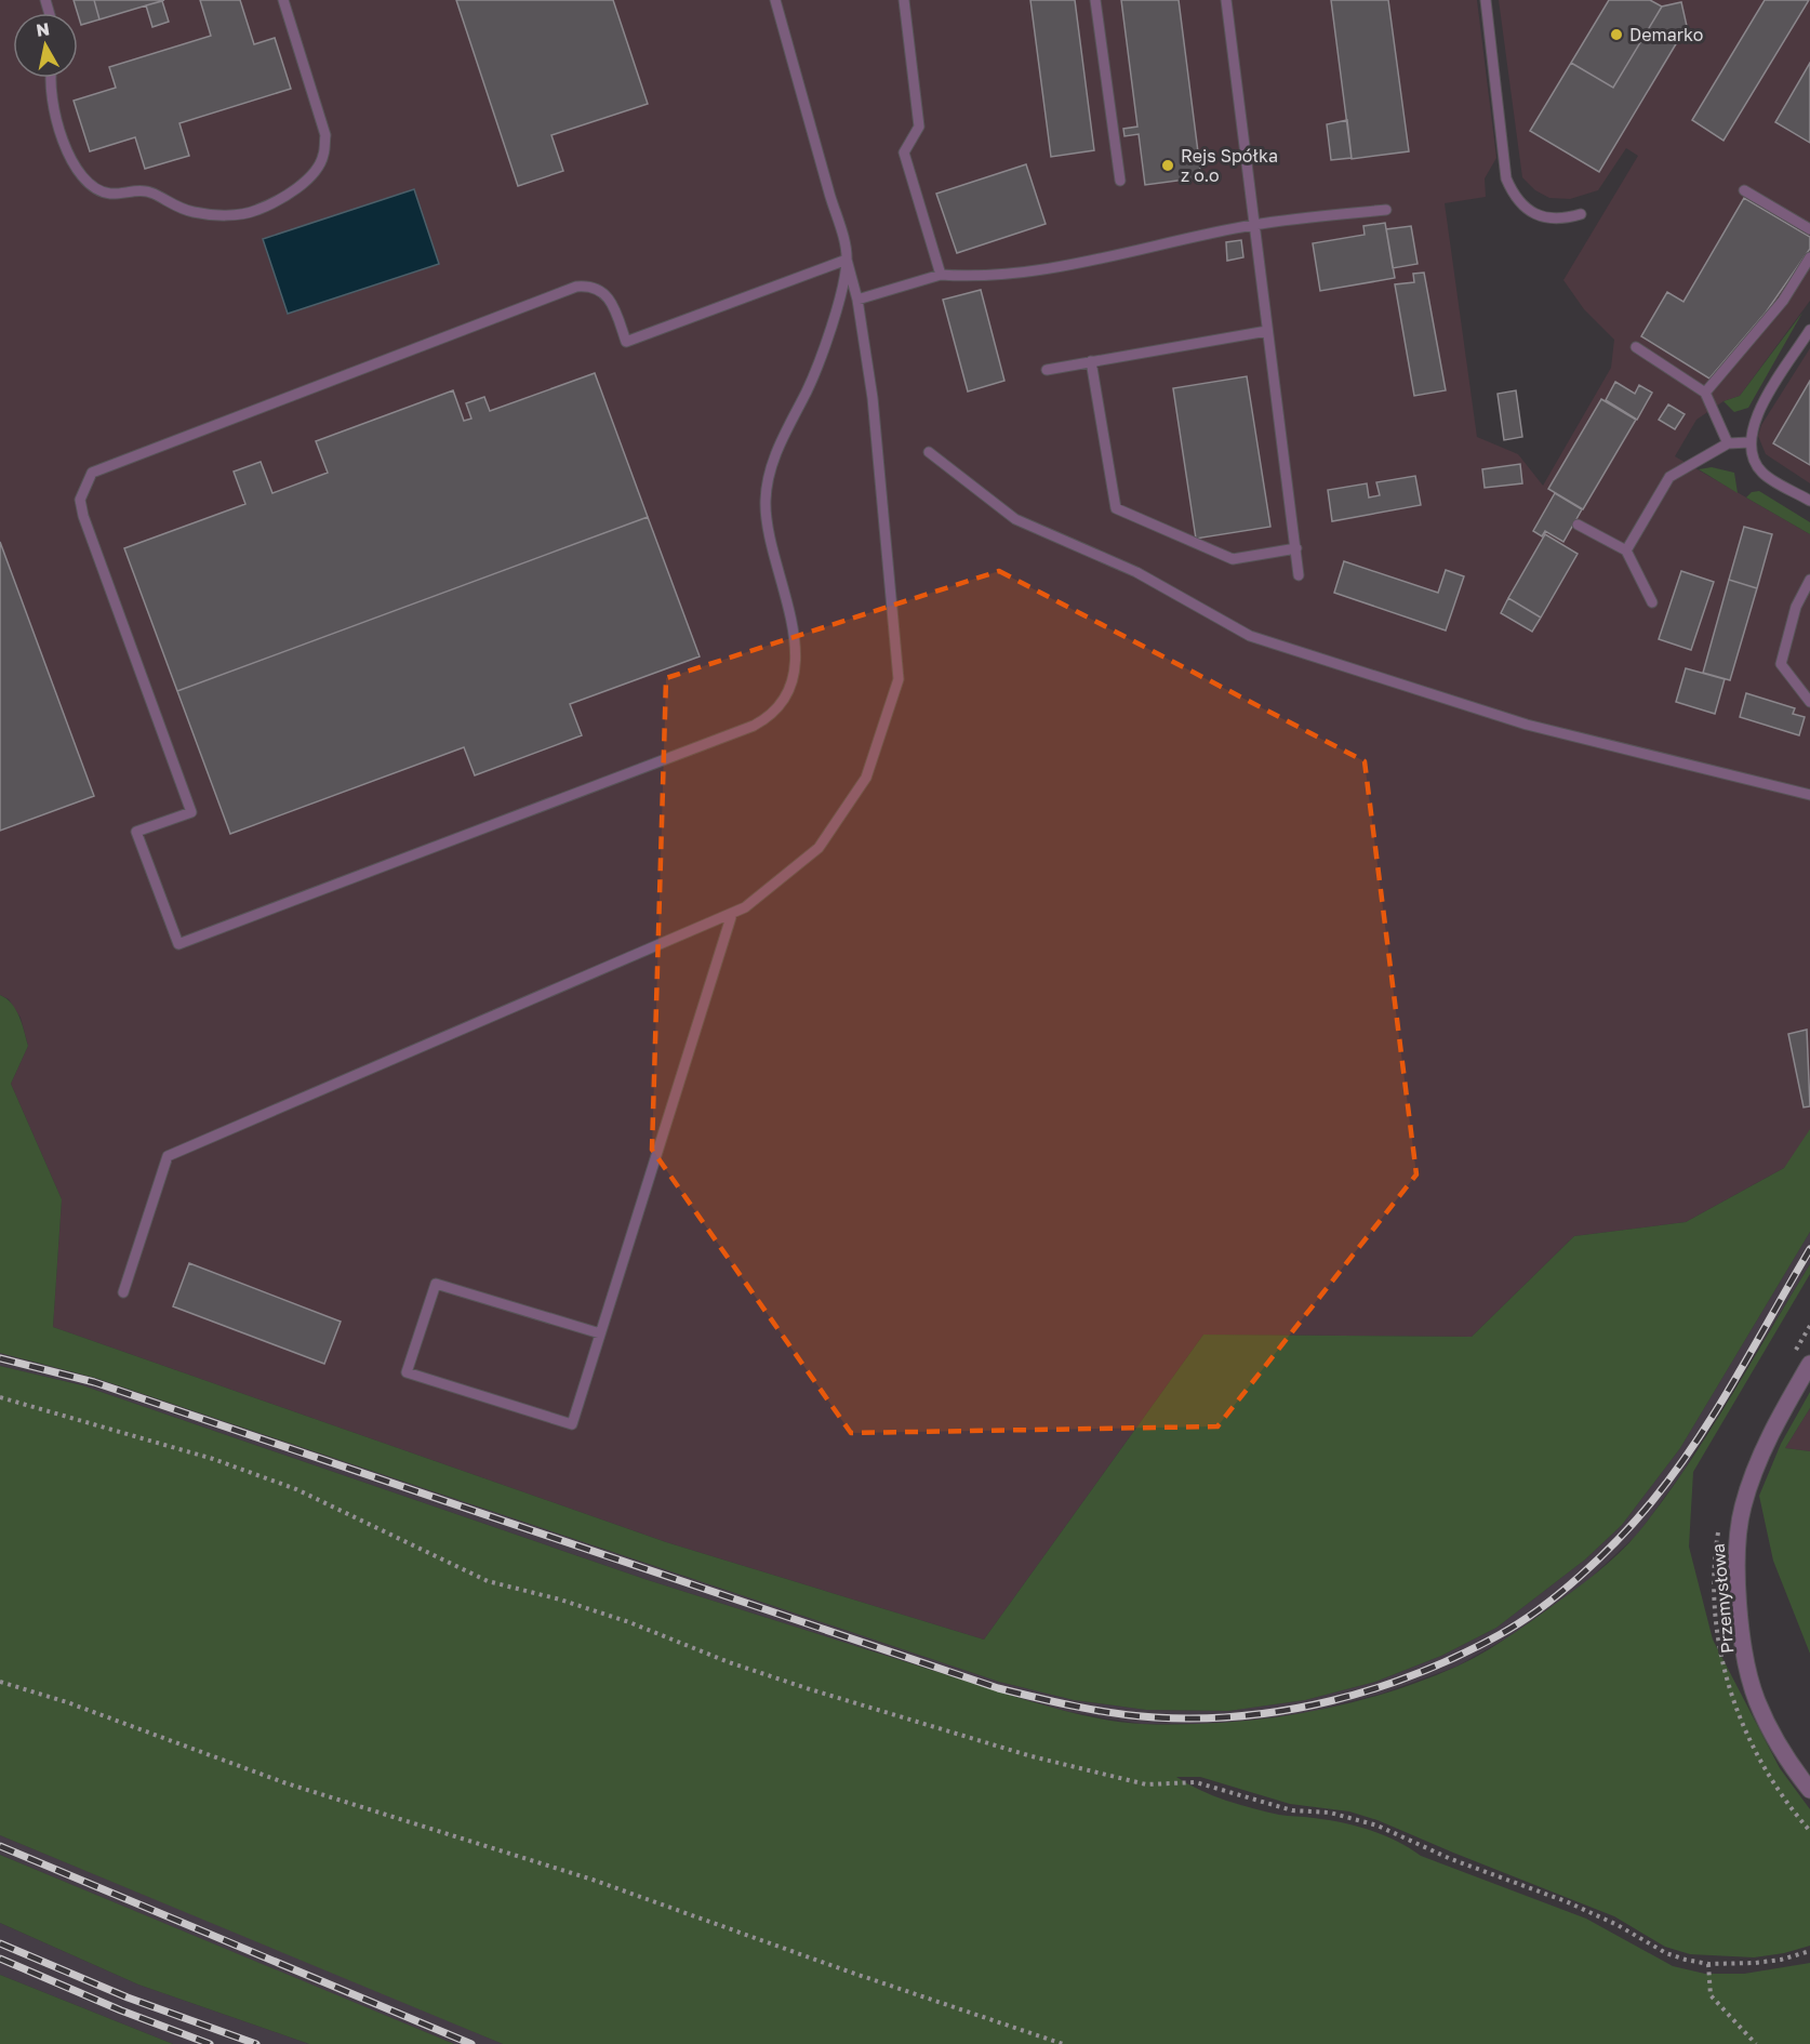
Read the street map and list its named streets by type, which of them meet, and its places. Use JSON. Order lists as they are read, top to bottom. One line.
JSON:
{"streets":{"street":["Przemysłowa"]},"places":["Demarko","Rejs Spółka z o.o"],"north":"top"}
